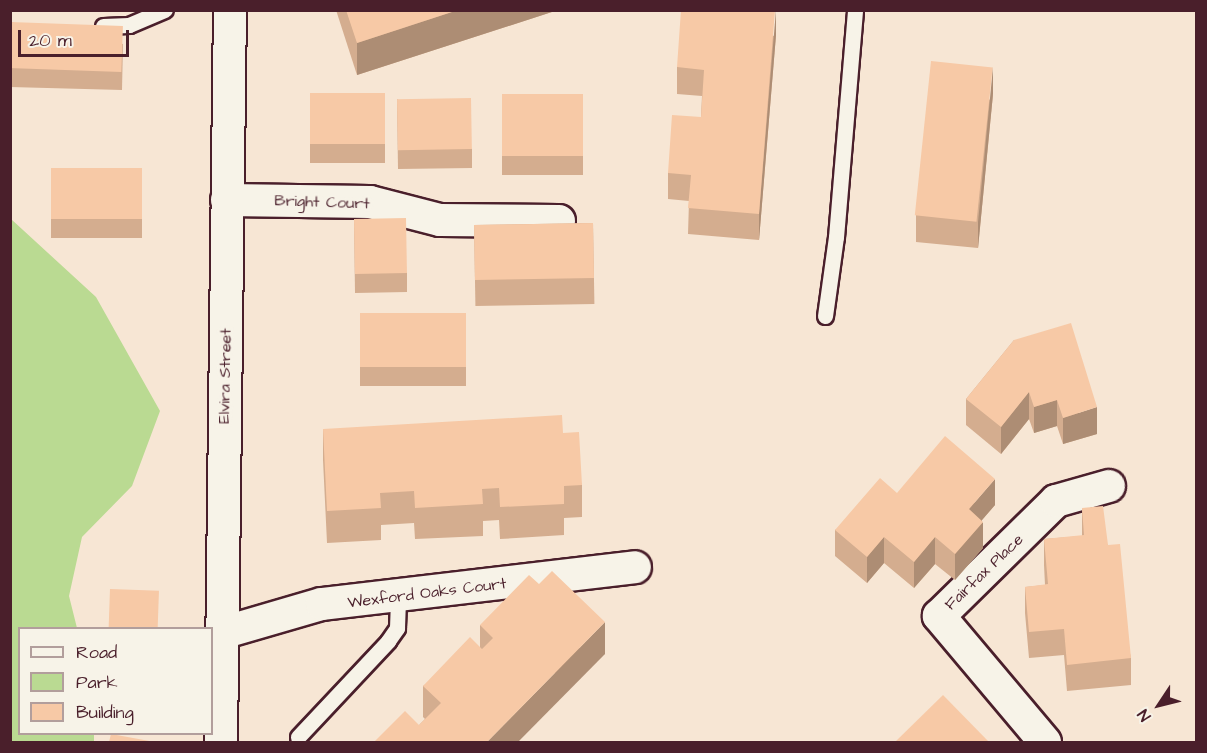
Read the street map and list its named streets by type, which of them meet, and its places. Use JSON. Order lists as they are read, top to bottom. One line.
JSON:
{"streets":{"street":["Bright Court","Elvira Street","Fairfax Place","Wexford Oaks Court"]},"crossings":[["Bright Court","Elvira Street"],["Elvira Street","Wexford Oaks Court"]],"legend":["Road","Park","Building"],"scale_bar":"20 m","north":"bottom left"}
